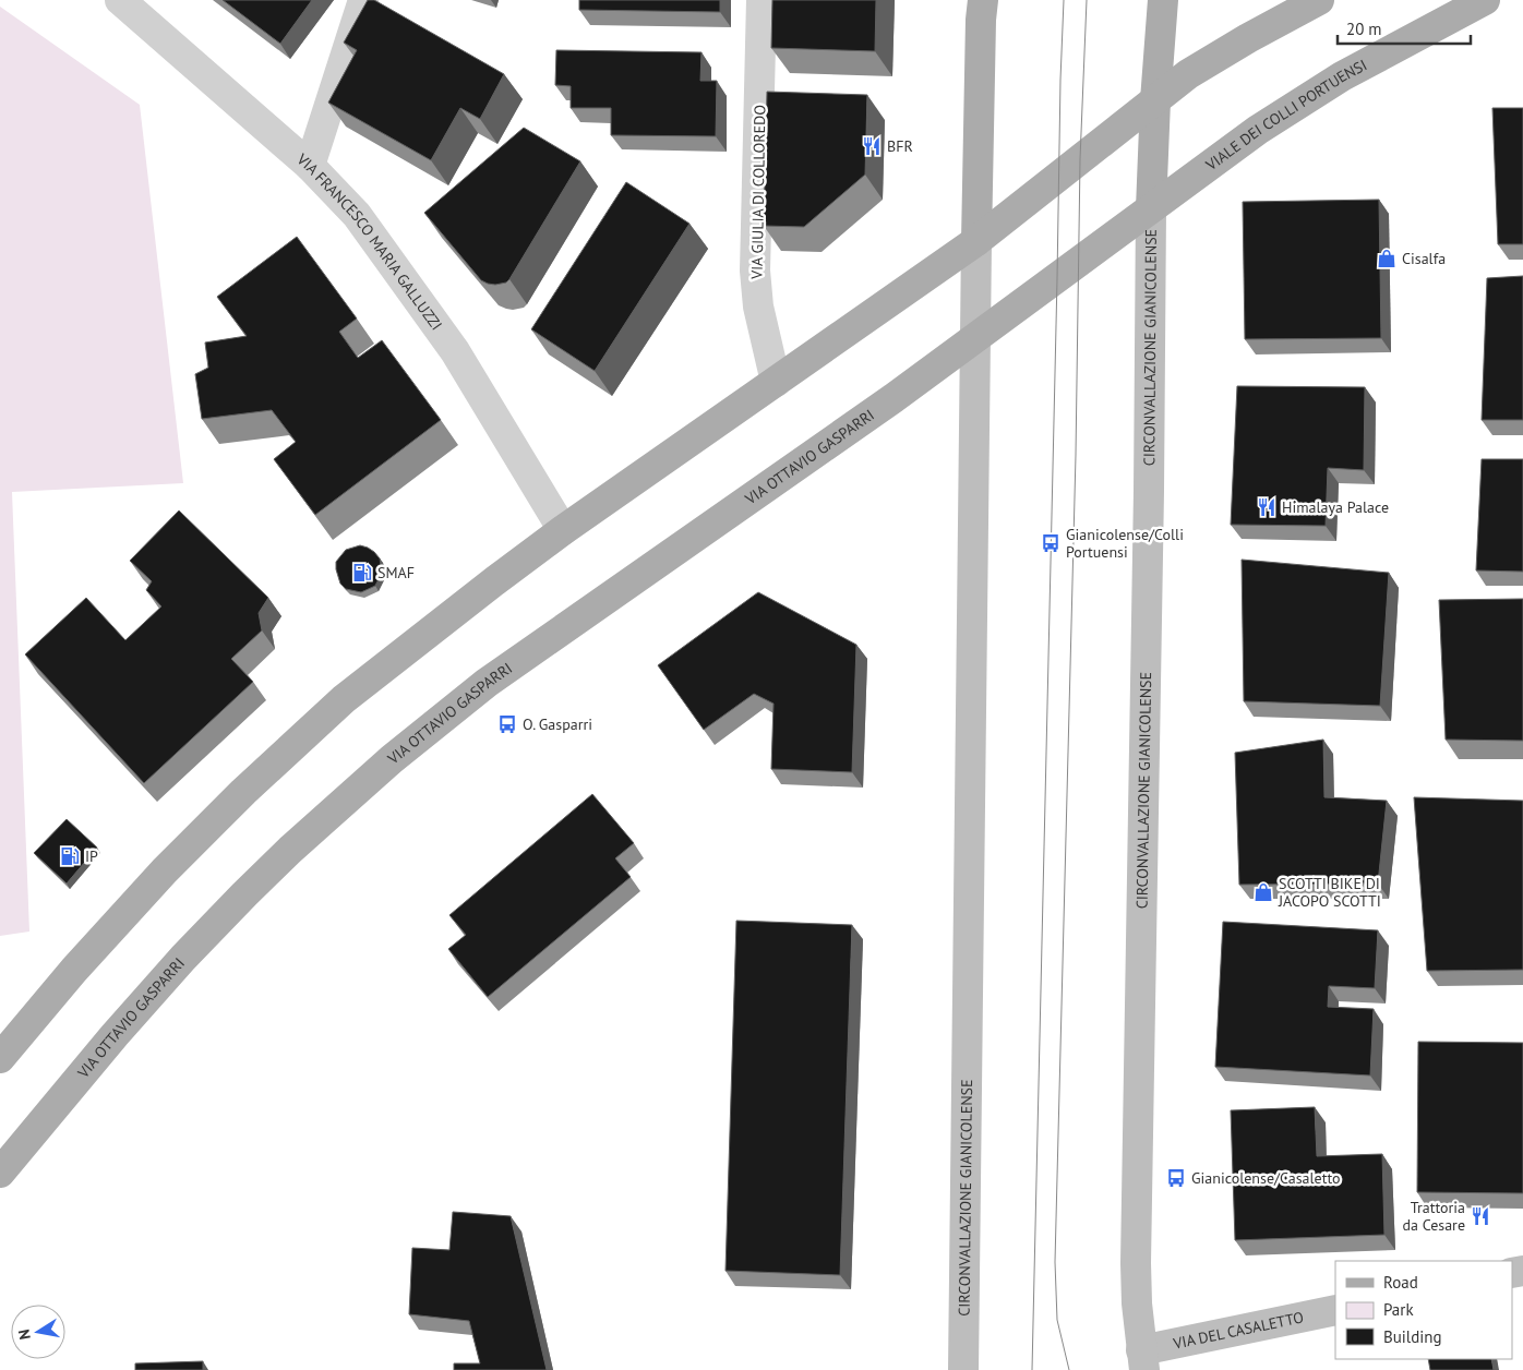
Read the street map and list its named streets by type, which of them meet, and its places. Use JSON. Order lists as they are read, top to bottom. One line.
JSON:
{"streets":{"main road":["VIALE DEI COLLI PORTUENSI","CIRCONVALLAZIONE GIANICOLENSE","VIA OTTAVIO GASPARRI","VIA DEL CASALETTO"],"street":["VIA GIULIA DI COLLOREDO","VIA FRANCESCO MARIA GALLUZZI"]},"crossings":[["VIALE DEI COLLI PORTUENSI","CIRCONVALLAZIONE GIANICOLENSE"],["CIRCONVALLAZIONE GIANICOLENSE","VIA OTTAVIO GASPARRI"],["CIRCONVALLAZIONE GIANICOLENSE","VIA DEL CASALETTO"]],"places":{"restaurant":["BFR","Himalaya Palace","Trattoria da Cesare"],"shop":["Cisalfa","SCOTTI BIKE DI JACOPO SCOTTI"],"bus stop":["Gianicolense/Colli Portuensi","O. Gasparri","Gianicolense/Casaletto"],"fuel station":["SMAF","IP"]},"legend":["Road","Park","Building"],"scale_bar":"20 m","north":"left"}
